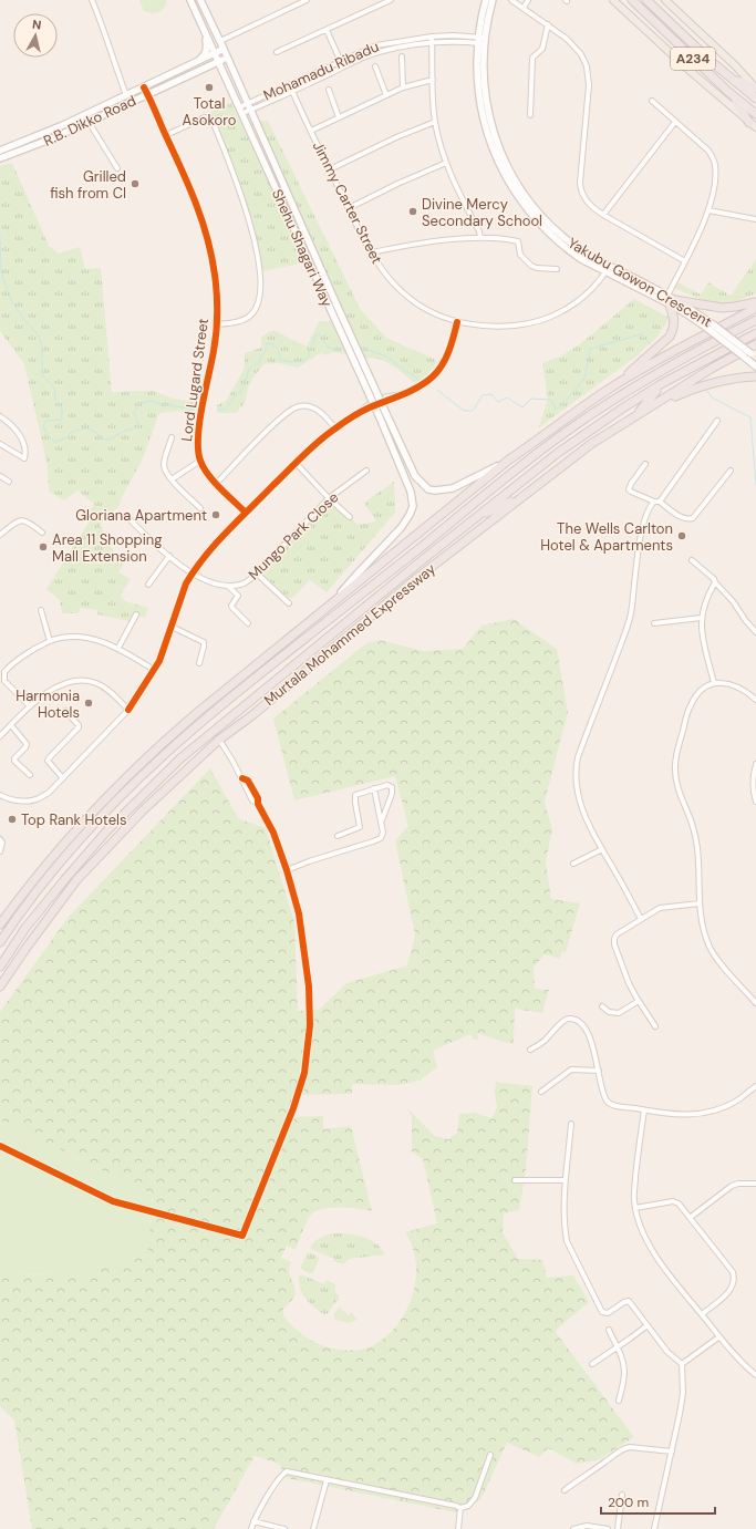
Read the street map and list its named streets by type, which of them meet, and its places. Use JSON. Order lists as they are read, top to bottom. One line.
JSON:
{"streets":{"highway":["A234","Murtala Mohammed Expressway"],"main road":["R.B. Dikko Road","Shehu Shagari Way","Yakubu Gowon Crescent"],"street":["Mohamadu Ribadu","Jimmy Carter Street","Lord Lugard Street","Mungo Park Close"]},"crossings":[["Mohamadu Ribadu","Jimmy Carter Street"],["Mohamadu Ribadu","Shehu Shagari Way"],["Mohamadu Ribadu","Yakubu Gowon Crescent"],["R.B. Dikko Road","Shehu Shagari Way"],["R.B. Dikko Road","Lord Lugard Street"],["Jimmy Carter Street","Yakubu Gowon Crescent"]],"places":["Total Asokoro","Grilled fish from CI","Divine Mercy Secondary School","Gloriana Apartment","The Wells Carlton Hotel & Apartments","Area 11 Shopping Mall Extension","Harmonia Hotels","Top Rank Hotels"],"scale_bar":"200 m","north":"top"}
